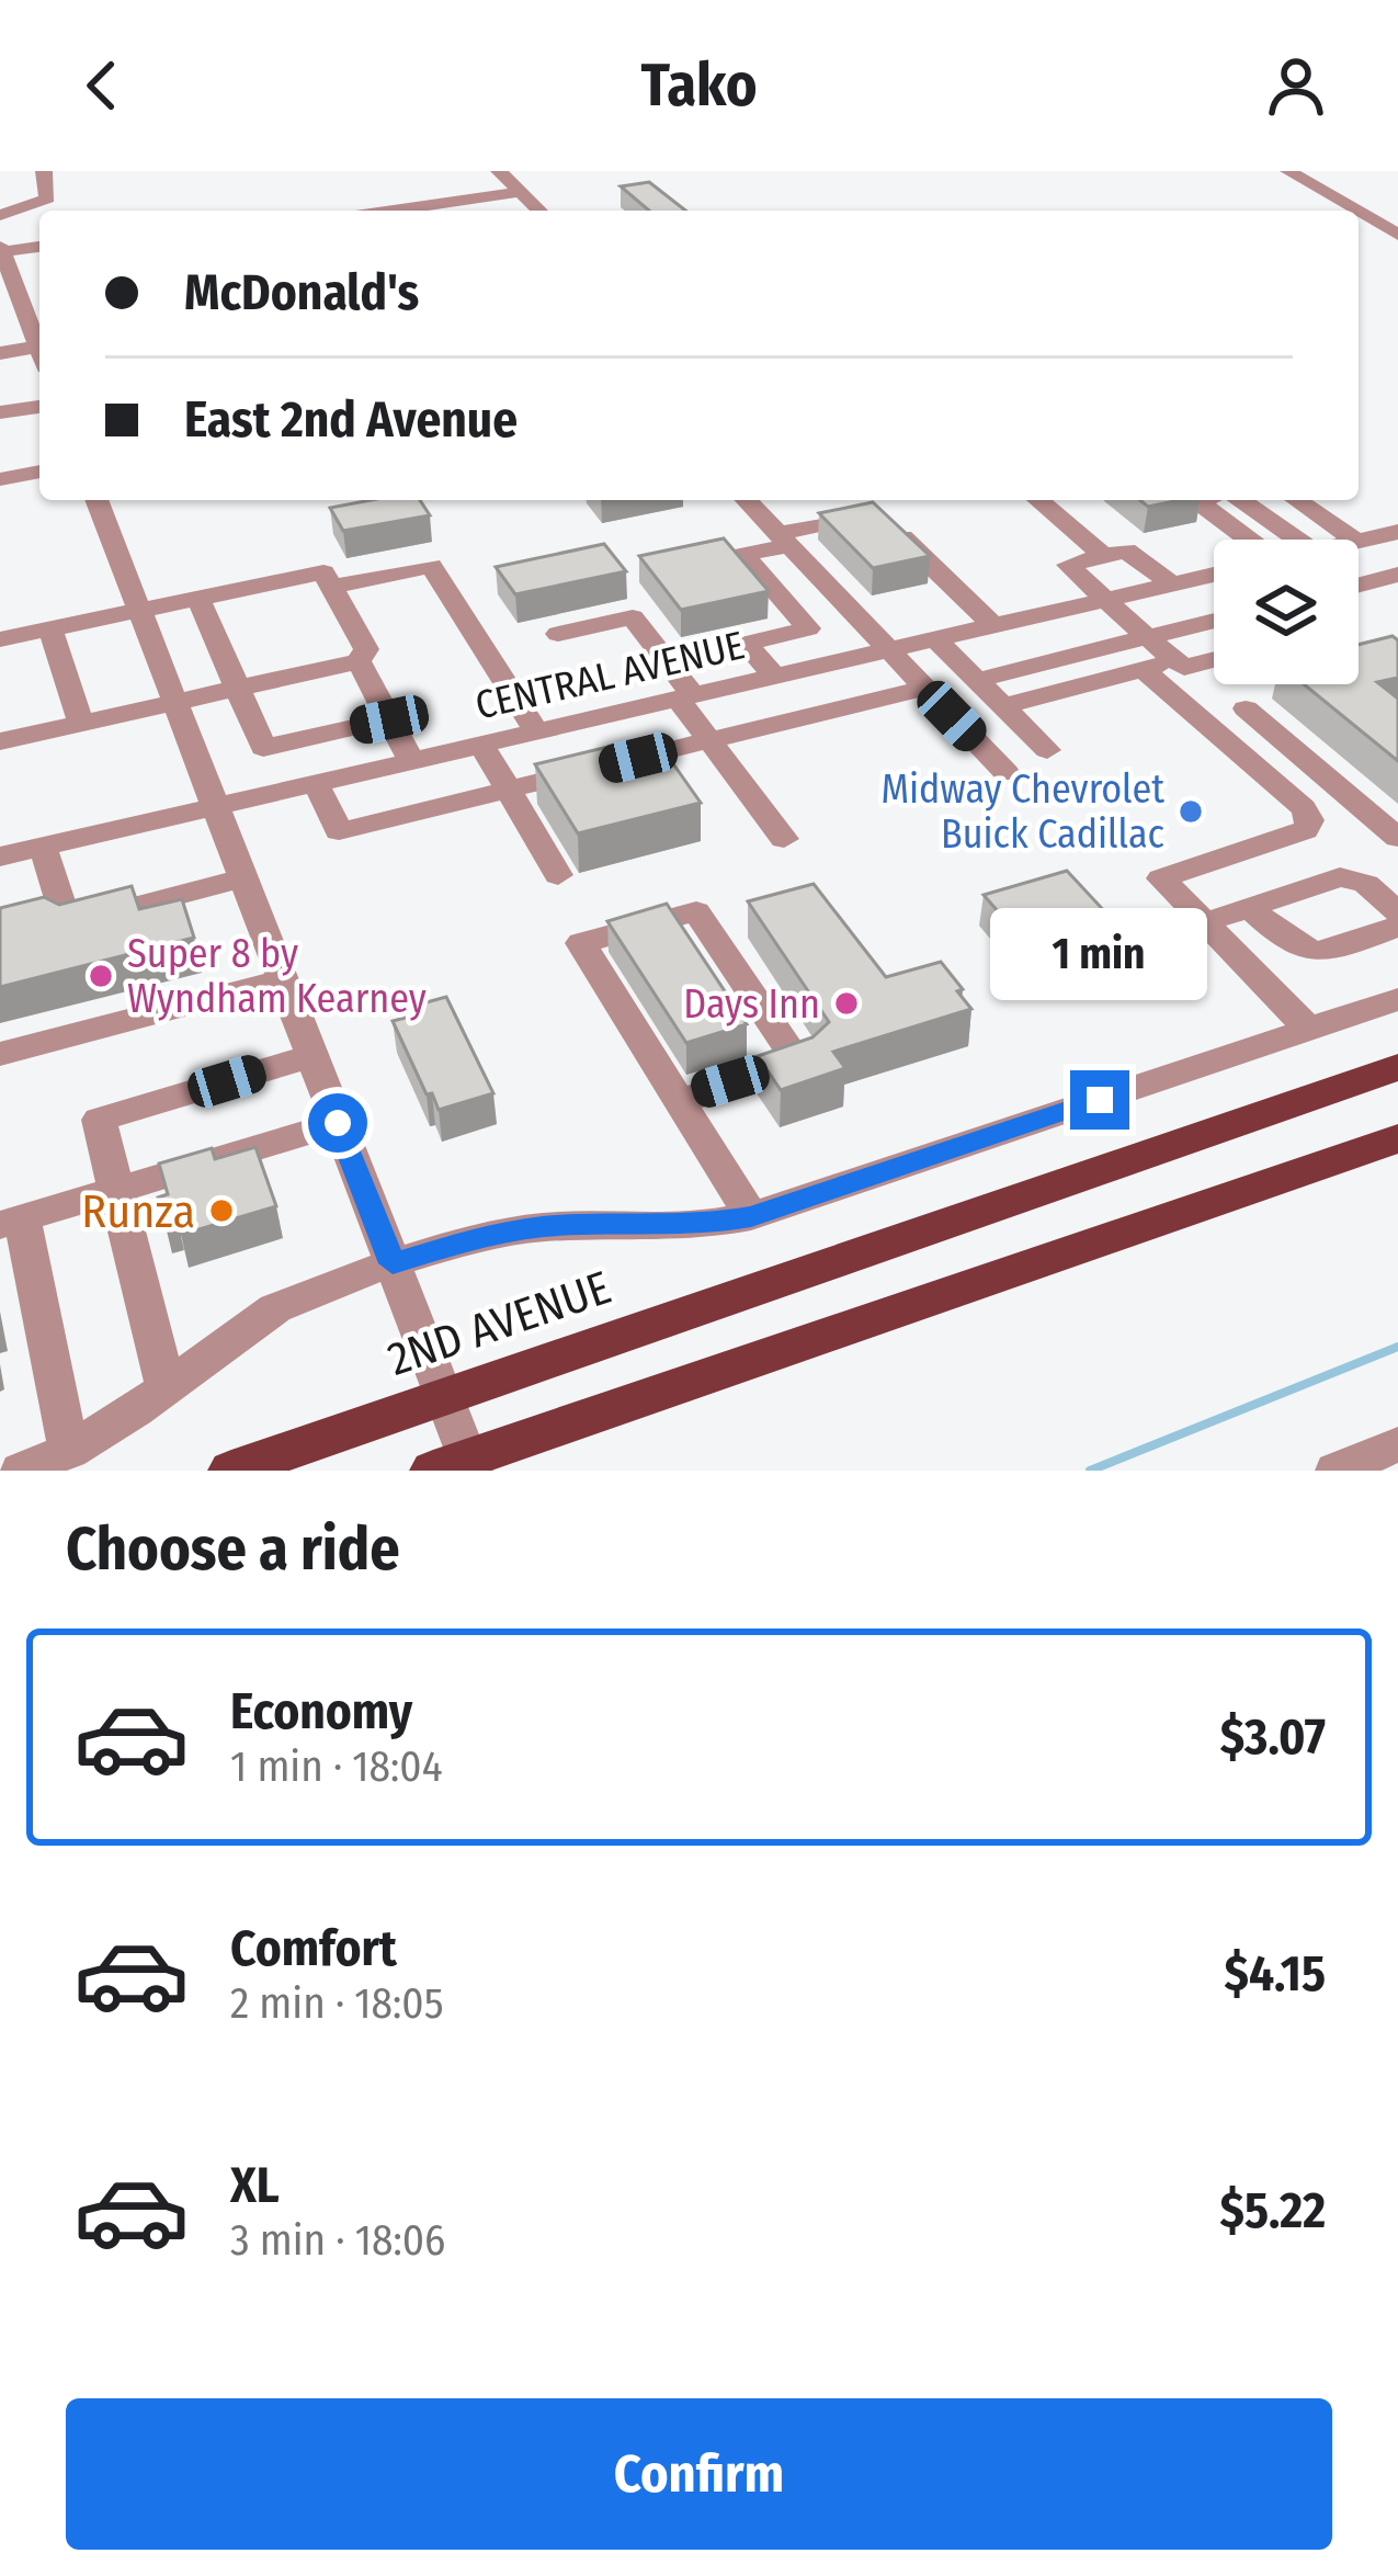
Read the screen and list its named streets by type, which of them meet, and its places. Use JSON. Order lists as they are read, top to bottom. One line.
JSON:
{"streets":{"main road":["2ND AVENUE"],"street":["CENTRAL AVENUE"]},"places":["Midway Chevrolet Buick Cadillac","Super 8 by Wyndham Kearney","Days Inn","Runza"],"page":{"header":"Tako","banner":["McDonald's","East 2nd Avenue"],"bubble":"1 min","heading":"Choose a ride","list":[{"name":"Economy","note":"1 min · 18:04","value":"$3.07"},{"name":"Comfort","note":"2 min · 18:05","value":"$4.15"},{"name":"XL","note":"3 min · 18:06","value":"$5.22"}],"buttons":"Confirm"}}
